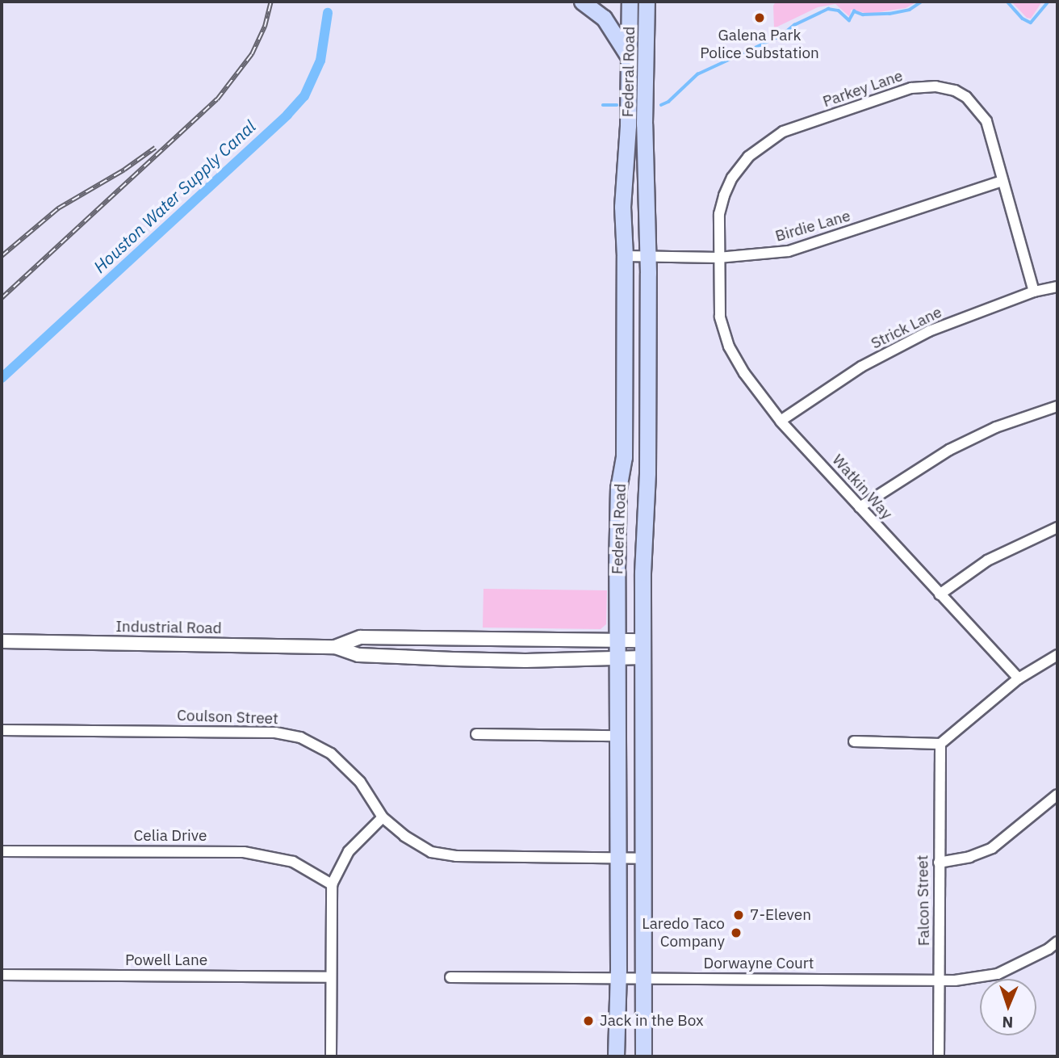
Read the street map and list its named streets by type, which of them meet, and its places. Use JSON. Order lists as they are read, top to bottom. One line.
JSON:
{"streets":{"main road":["Federal Road"],"street":["Parkey Lane","Birdie Lane","Strick Lane","Watkin Way","Industrial Road","Coulson Street","Celia Drive","Falcon Street","Powell Lane","Dorwayne Court"]},"crossings":[["Federal Road","Birdie Lane"],["Federal Road","Industrial Road"],["Federal Road","Coulson Street"],["Federal Road","Dorwayne Court"],["Parkey Lane","Birdie Lane"],["Parkey Lane","Strick Lane"],["Parkey Lane","Watkin Way"],["Strick Lane","Watkin Way"],["Falcon Street","Dorwayne Court"]],"water":["Houston Water Supply Canal"],"places":["Galena Park Police Substation","7-Eleven","Laredo Taco Company","Jack in the Box"],"north":"bottom"}
